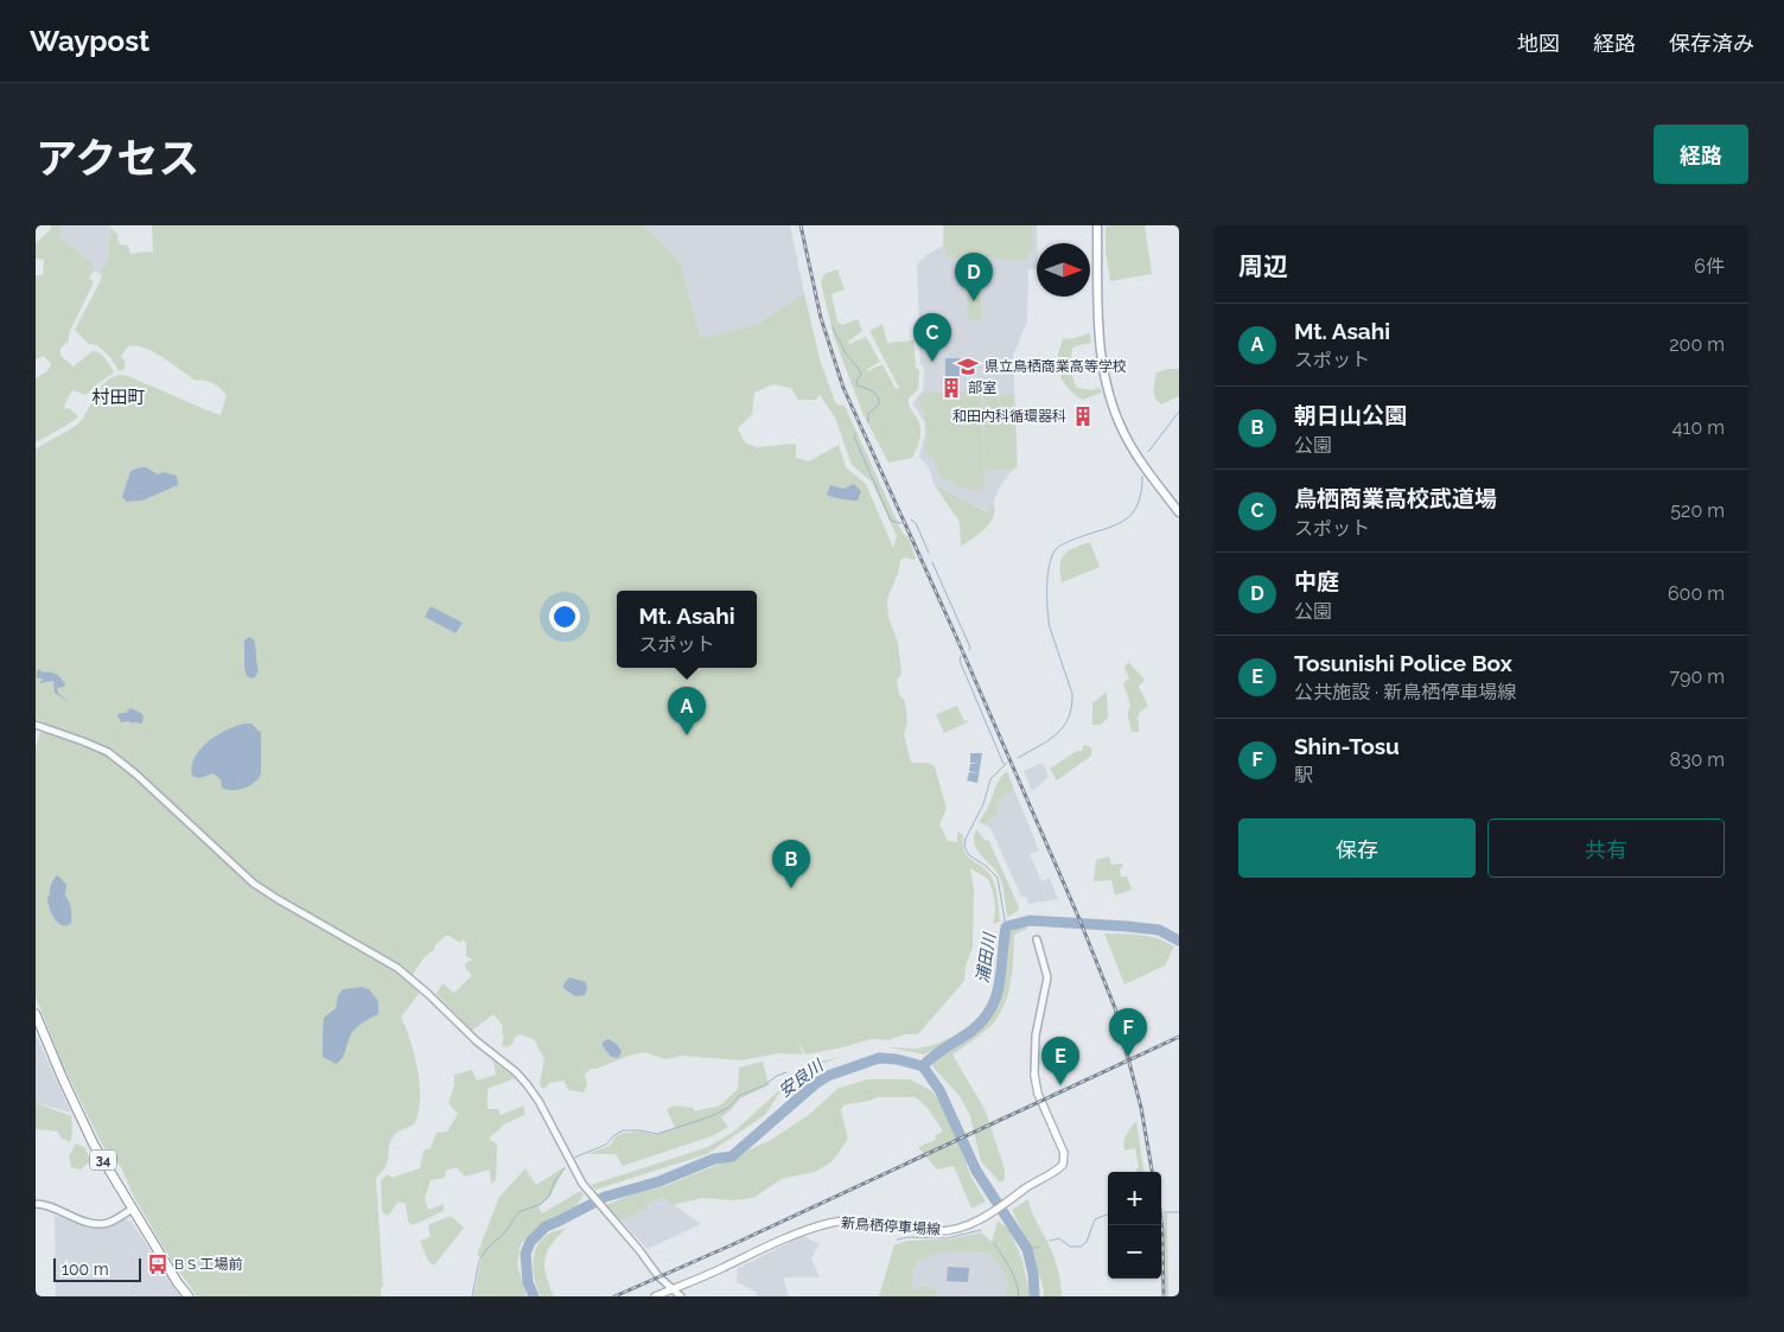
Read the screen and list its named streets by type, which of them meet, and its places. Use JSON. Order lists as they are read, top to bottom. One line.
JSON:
{"streets":{"highway":["34"],"main road":["新鳥栖停車場線"]},"districts":["村田町"],"water":["浦田川","安良川"],"places":{"school or university":["県立鳥栖商業高等学校"],"building":["部室","和田内科循環器科"],"bus stop":["B S 工場前"]},"scale_bar":"100 m","north":"right","page":{"header":"Waypost","nav":["地図","経路","保存済み"],"title":"アクセス","buttons":["経路",["保存","共有"]],"heading":["周辺","6件"],"pins":["D","C","A","B","F","E"],"list":[{"mark":"A","name":"Mt. Asahi","note":"スポット","value":"200 m"},{"mark":"B","name":"朝日山公園","note":"公園","value":"410 m"},{"mark":"C","name":"鳥栖商業高校武道場","note":"スポット","value":"520 m"},{"mark":"D","name":"中庭","note":"公園","value":"600 m"},{"mark":"E","name":"Tosunishi Police Box","note":"公共施設 · 新鳥栖停車場線","value":"790 m"},{"mark":"F","name":"Shin-Tosu","note":"駅","value":"830 m"}],"popup":["Mt. Asahi","スポット"],"map_buttons":["+","−"],"scale":"100 m"}}
